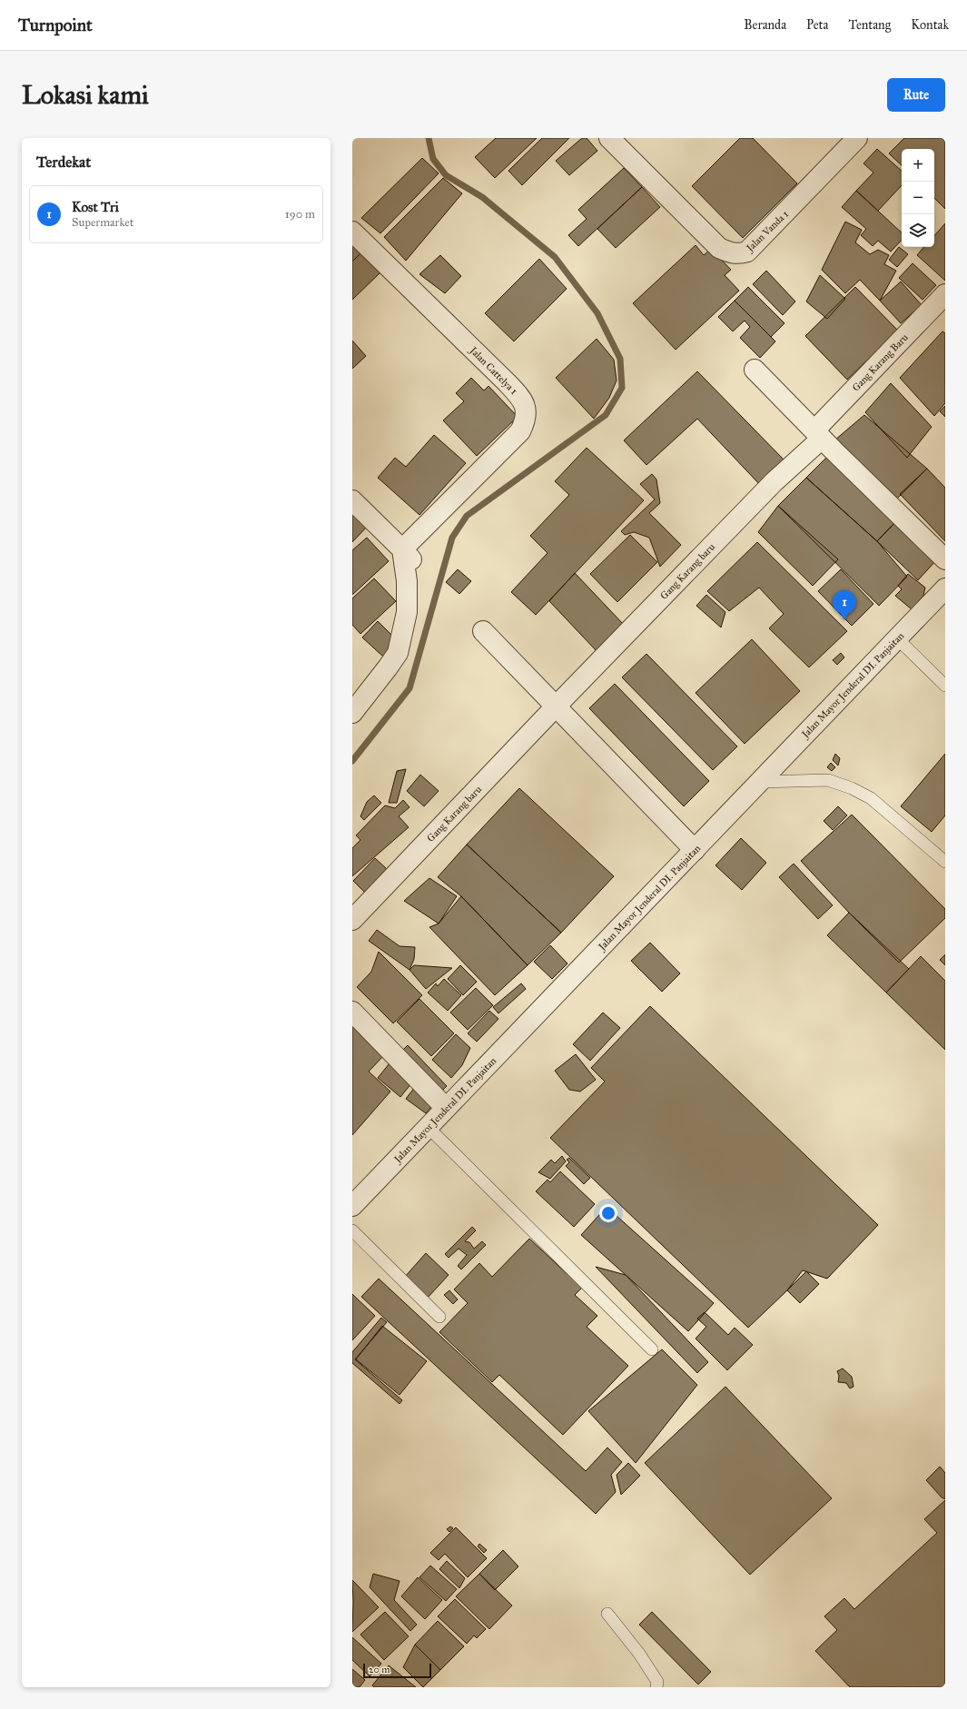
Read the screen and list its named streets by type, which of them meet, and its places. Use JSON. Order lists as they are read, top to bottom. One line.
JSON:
{"streets":{"street":["Jalan Vanda 1","Gang Karang Baru","Jalan Cattelya 1","Gang Karang baru","Jalan Mayor Jenderal DI. Panjaitan"]},"crossings":[["Gang Karang Baru","Gang Karang baru"]],"scale_bar":"20 m","page":{"header":"Turnpoint","nav":["Beranda","Peta","Tentang","Kontak"],"buttons":"Rute","title":"Lokasi kami","heading":"Terdekat","map_buttons":["+","−"],"list":[{"mark":"1","name":"Kost Tri","note":"Supermarket","value":"190 m"}],"pins":"1","scale":"20 m"}}
